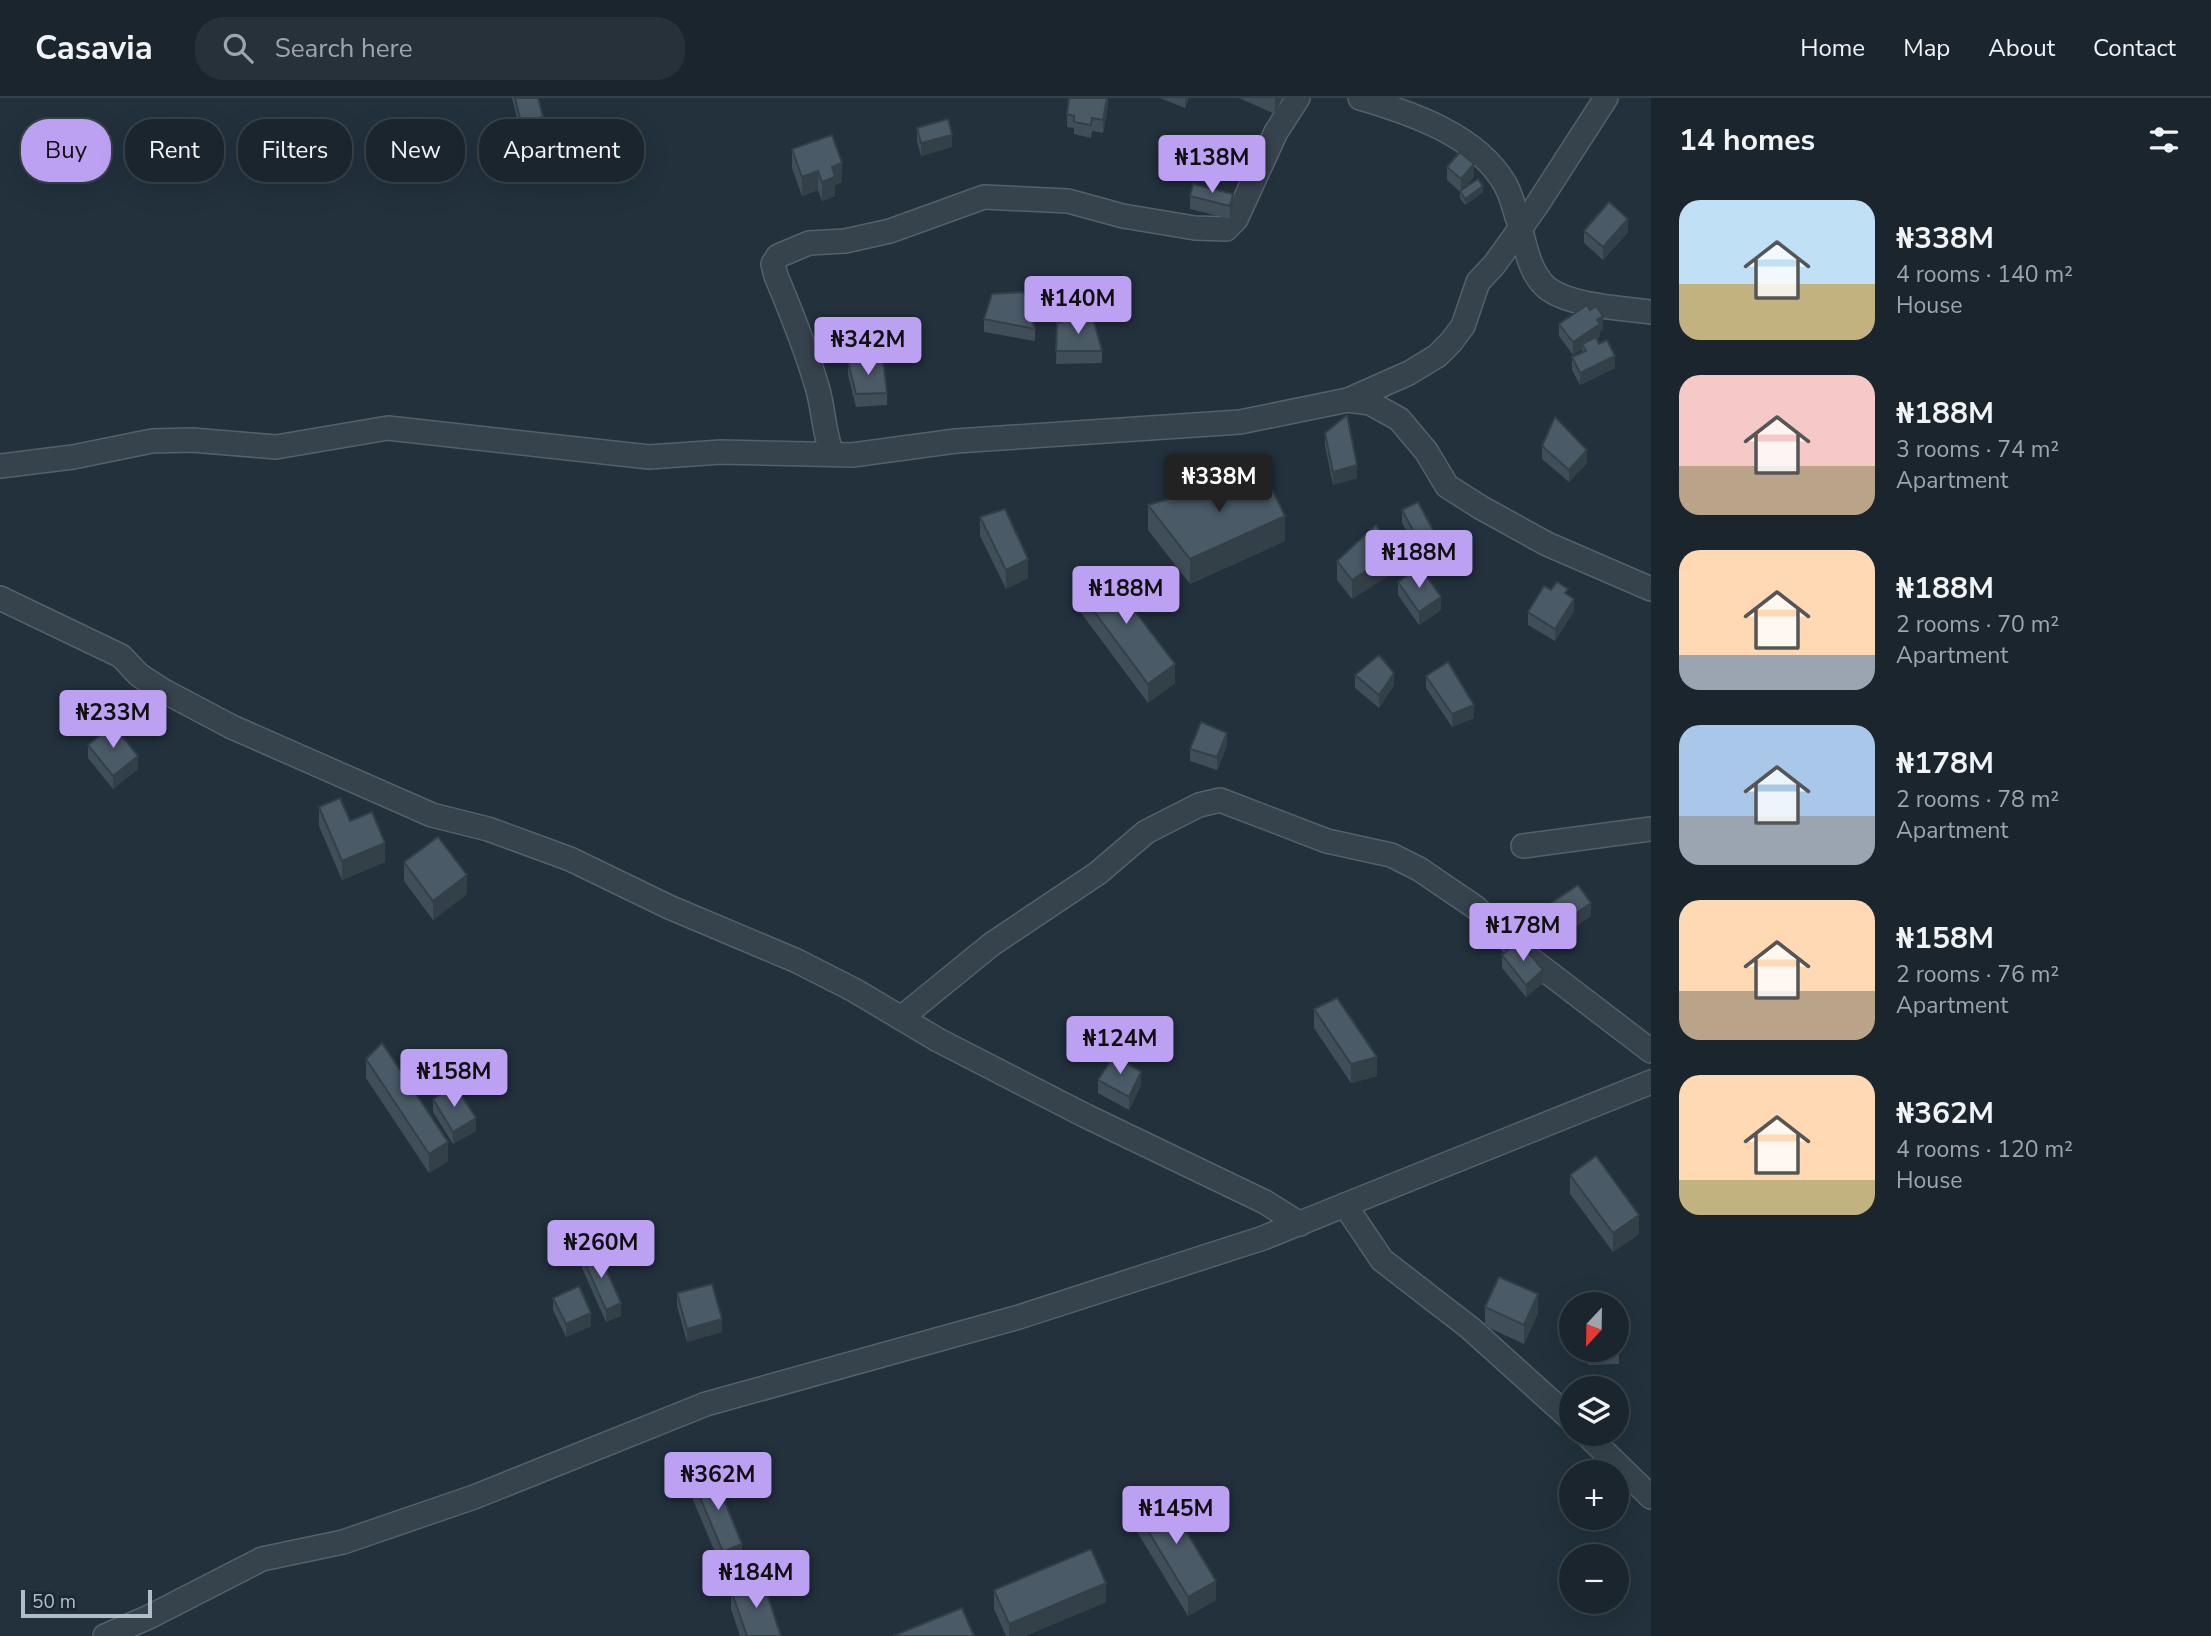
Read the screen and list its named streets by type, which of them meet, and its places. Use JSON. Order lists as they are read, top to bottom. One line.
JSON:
{"scale_bar":"50 m","north":"bottom","page":{"header":"Casavia","search":"Search here","nav":["Home","Map","About","Contact"],"heading":"14 homes","chip":["Buy","Rent","Filters","New","Apartment"],"price":["₦138M","₦140M","₦342M","₦338M","₦188M","₦188M","₦233M","₦178M","₦124M","₦158M","₦260M","₦362M","₦145M","₦184M"],"list":[{"name":"₦338M","note":"4 rooms · 140 m² · House"},{"name":"₦188M","note":"3 rooms · 74 m² · Apartment"},{"name":"₦188M","note":"2 rooms · 70 m² · Apartment"},{"name":"₦178M","note":"2 rooms · 78 m² · Apartment"},{"name":"₦158M","note":"2 rooms · 76 m² · Apartment"},{"name":"₦362M","note":"4 rooms · 120 m² · House"}],"map_buttons":["+","−"],"scale":"50 m"}}
